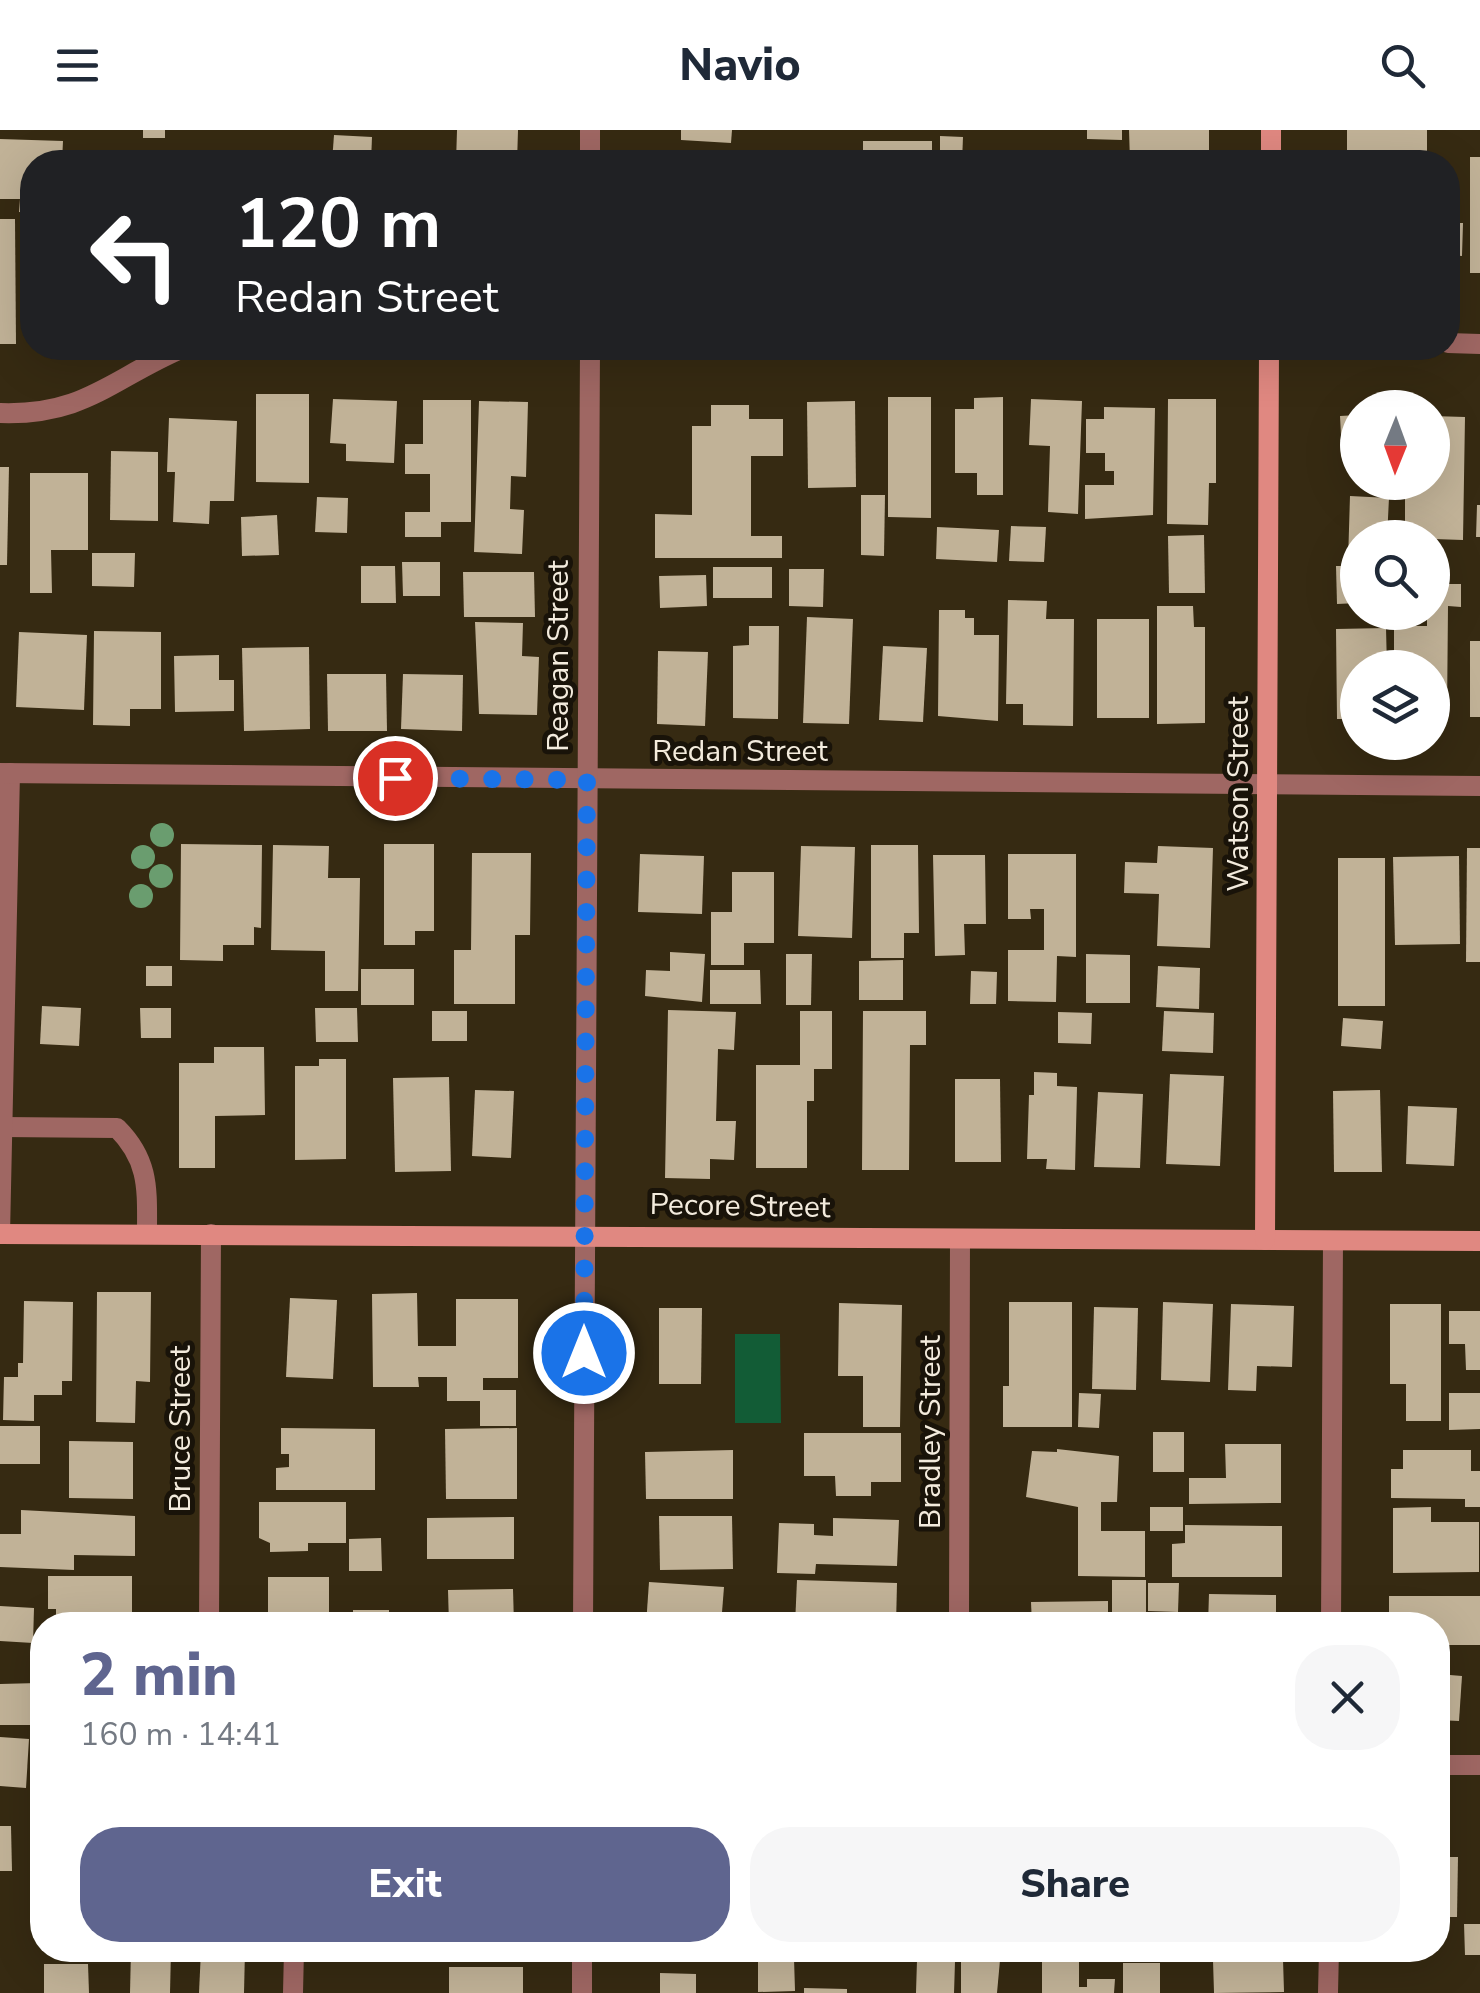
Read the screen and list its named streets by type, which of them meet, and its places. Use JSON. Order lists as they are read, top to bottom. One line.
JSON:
{"streets":{"street":["Reagan Street","Redan Street","Watson Street","Pecore Street","Bruce Street","Bradley Street"]},"crossings":[["Reagan Street","Redan Street"],["Reagan Street","Pecore Street"],["Redan Street","Watson Street"],["Watson Street","Pecore Street"],["Pecore Street","Bruce Street"],["Pecore Street","Bradley Street"]],"north":"bottom","page":{"header":"Navio","turn":["120 m","Redan Street"],"heading":["2 min","160 m · 14:41"],"buttons":["Exit","Share"]}}
